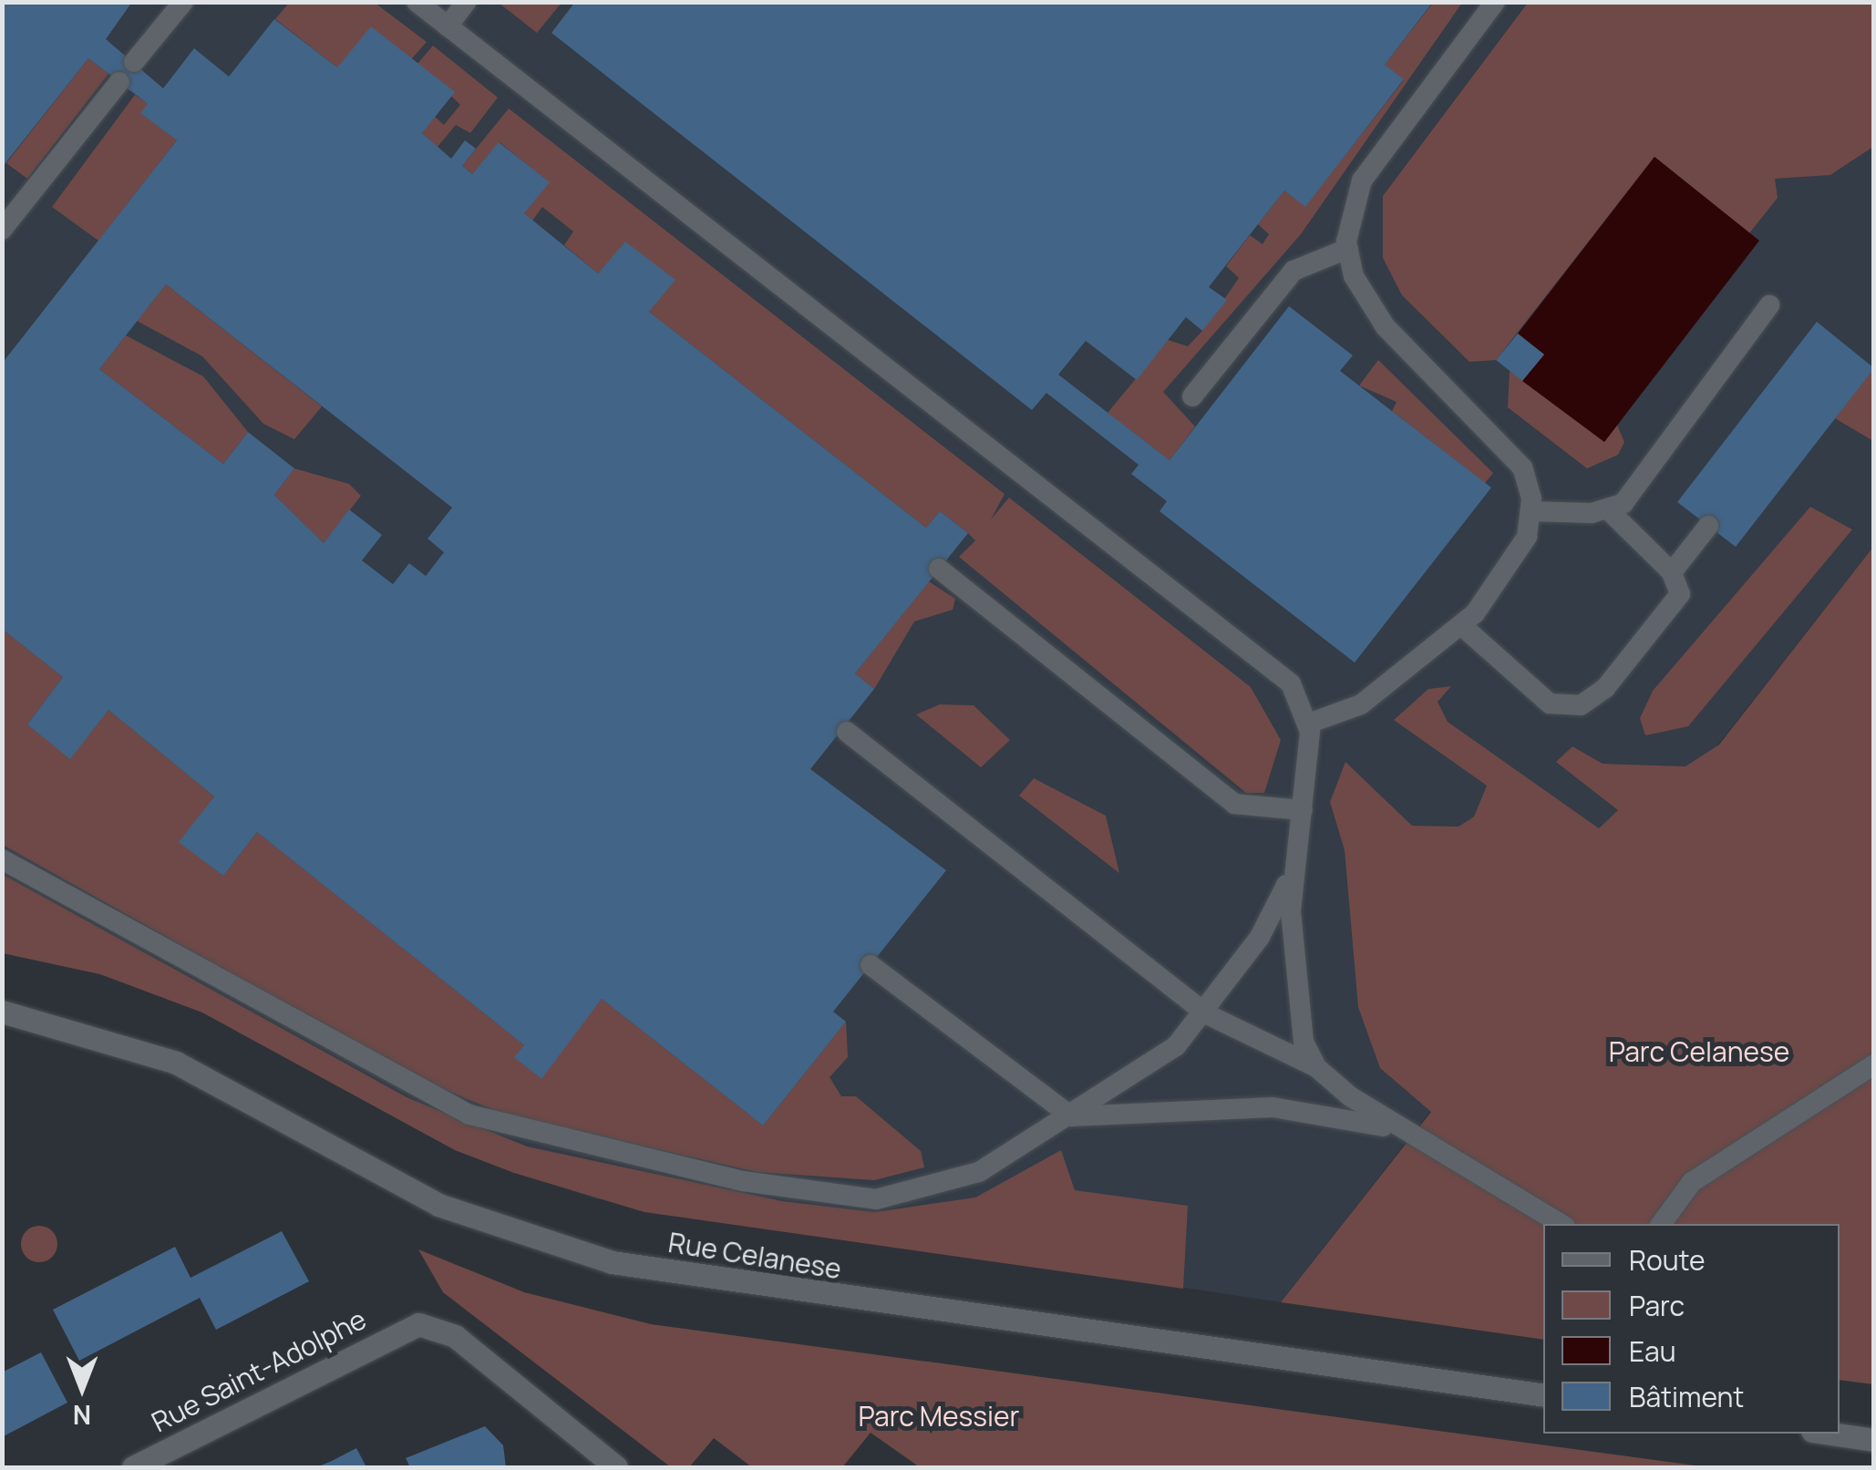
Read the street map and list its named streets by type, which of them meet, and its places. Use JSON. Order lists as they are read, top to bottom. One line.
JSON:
{"streets":{"street":["Rue Celanese","Rue Saint-Adolphe"]},"parks":["Parc Celanese","Parc Messier"],"legend":["Route","Parc","Eau","Bâtiment"],"north":"bottom"}
